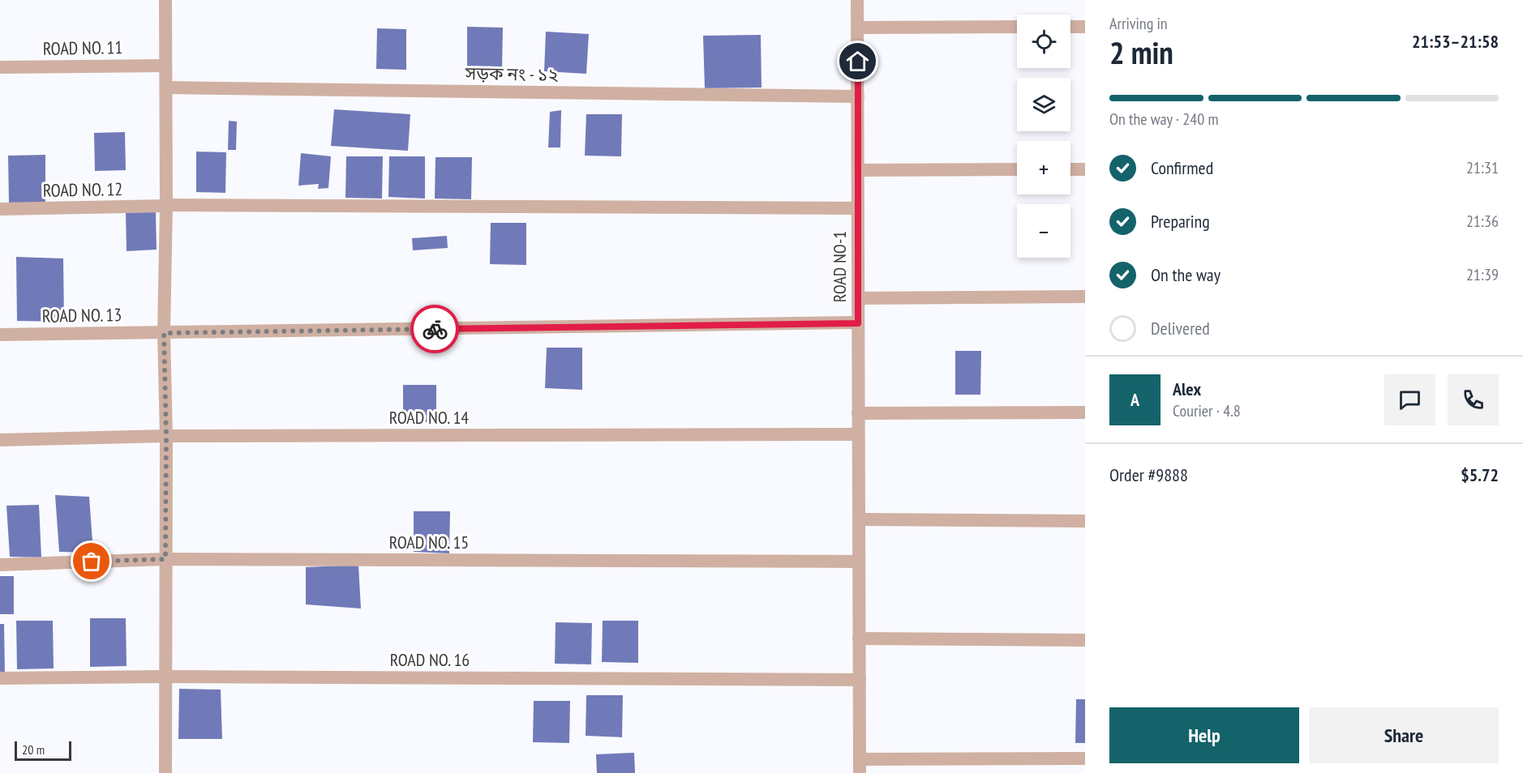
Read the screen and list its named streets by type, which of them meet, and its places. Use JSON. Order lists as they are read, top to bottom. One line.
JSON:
{"streets":{"street":["ROAD NO. 11","সড়ক নং - ১২","ROAD NO. 12","ROAD NO-1","ROAD NO. 13","ROAD NO. 14","ROAD NO. 15","ROAD NO. 16"]},"crossings":[["সড়ক নং - ১২","ROAD NO-1"],["ROAD NO. 12","ROAD NO-1"],["ROAD NO-1","ROAD NO. 13"],["ROAD NO-1","ROAD NO. 14"],["ROAD NO-1","ROAD NO. 15"],["ROAD NO-1","ROAD NO. 16"]],"scale_bar":"20 m","page":{"heading":["2 min","Arriving in","21:53–21:58"],"panel":["Alex","Courier · 4.8","Order #9888","$5.72"],"map_buttons":["+","−"],"bar":"On the way · 240 m","list":[["Confirmed","21:31"],["Preparing","21:36"],["On the way","21:39"],"Delivered"],"round":"A","buttons":["Help","Share"],"scale":"20 m"}}
